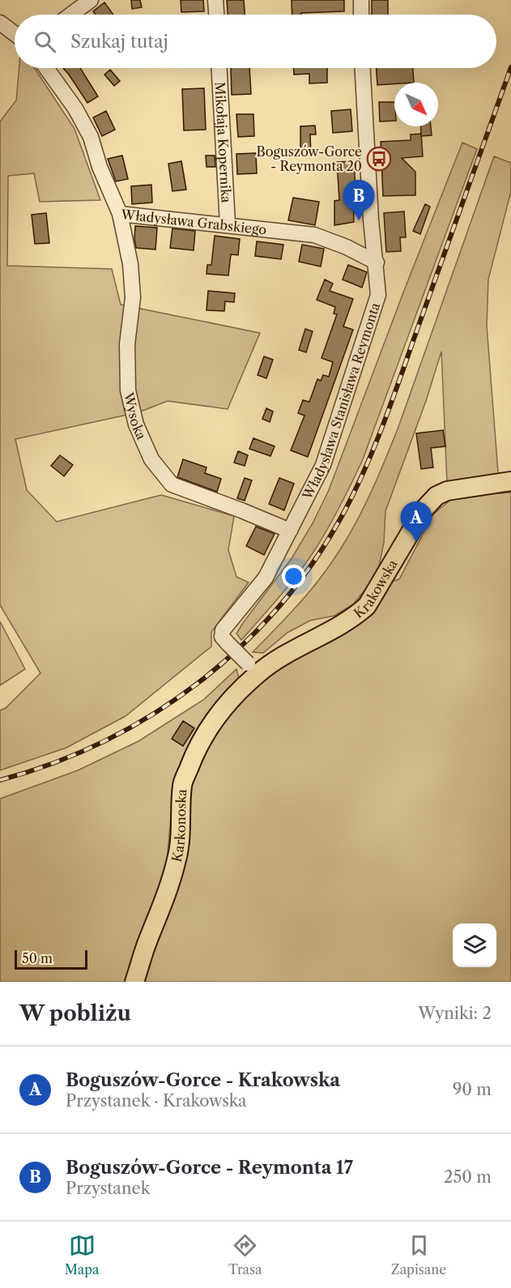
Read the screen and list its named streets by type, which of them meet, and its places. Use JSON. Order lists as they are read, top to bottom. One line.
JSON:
{"streets":{"main road":["Krakowska","Karkonoska"],"street":["Mikołaja Kopernika","Władysława Grabskiego","Władysława Stanisława Reymonta","Wysoka"]},"crossings":[["Mikołaja Kopernika","Władysława Grabskiego"],["Władysława Grabskiego","Władysława Stanisława Reymonta"],["Władysława Grabskiego","Wysoka"],["Władysława Stanisława Reymonta","Wysoka"],["Władysława Stanisława Reymonta","Krakowska"],["Władysława Stanisława Reymonta","Karkonoska"],["Krakowska","Karkonoska"]],"places":{"bus stop":["Boguszów-Gorce - Reymonta 20"]},"scale_bar":"50 m","north":"bottom right","page":{"search":"Szukaj tutaj","pins":["B","A"],"scale":"50 m","heading":["W pobliżu","Wyniki: 2"],"list":[{"mark":"A","name":"Boguszów-Gorce - Krakowska","note":"Przystanek · Krakowska","value":"90 m"},{"mark":"B","name":"Boguszów-Gorce - Reymonta 17","note":"Przystanek","value":"250 m"}],"nav":["Mapa","Trasa","Zapisane"]}}
